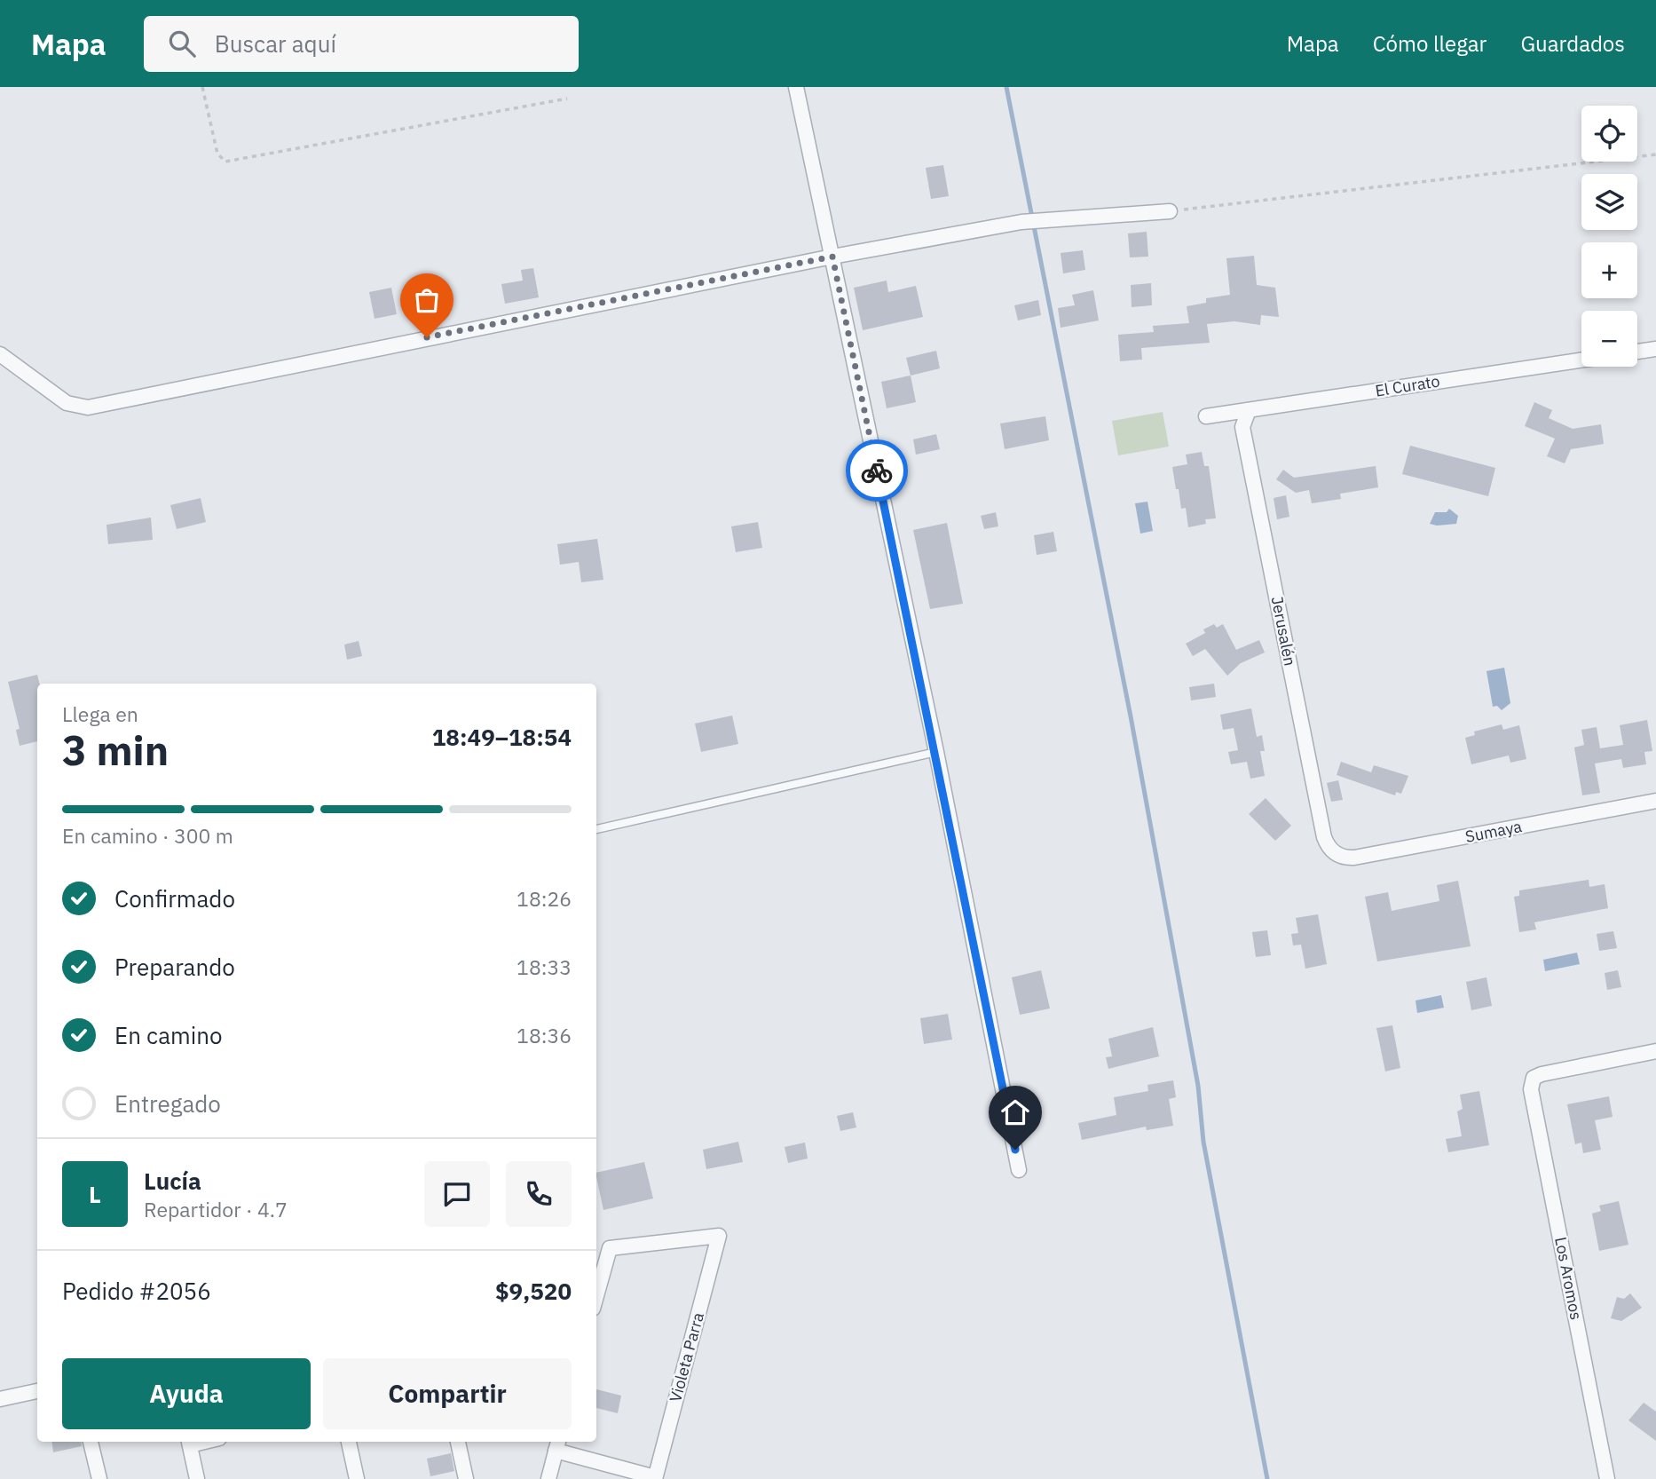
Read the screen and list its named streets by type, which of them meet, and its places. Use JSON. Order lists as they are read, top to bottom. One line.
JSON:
{"streets":{"street":["El Curato","Jerusalén","Sumaya","Los Aromos","Violeta Parra"]},"crossings":[["El Curato","Jerusalén"],["Jerusalén","Sumaya"]],"page":{"header":"Mapa","search":"Buscar aquí","nav":["Mapa","Cómo llegar","Guardados"],"map_buttons":["+","−"],"heading":["3 min","Llega en","18:49–18:54"],"panel":["Lucía","Repartidor · 4.7","Pedido #2056","$9,520"],"bar":"En camino · 300 m","list":[["Confirmado","18:26"],["Preparando","18:33"],["En camino","18:36"],"Entregado"],"round":"L","buttons":["Ayuda","Compartir"]}}
